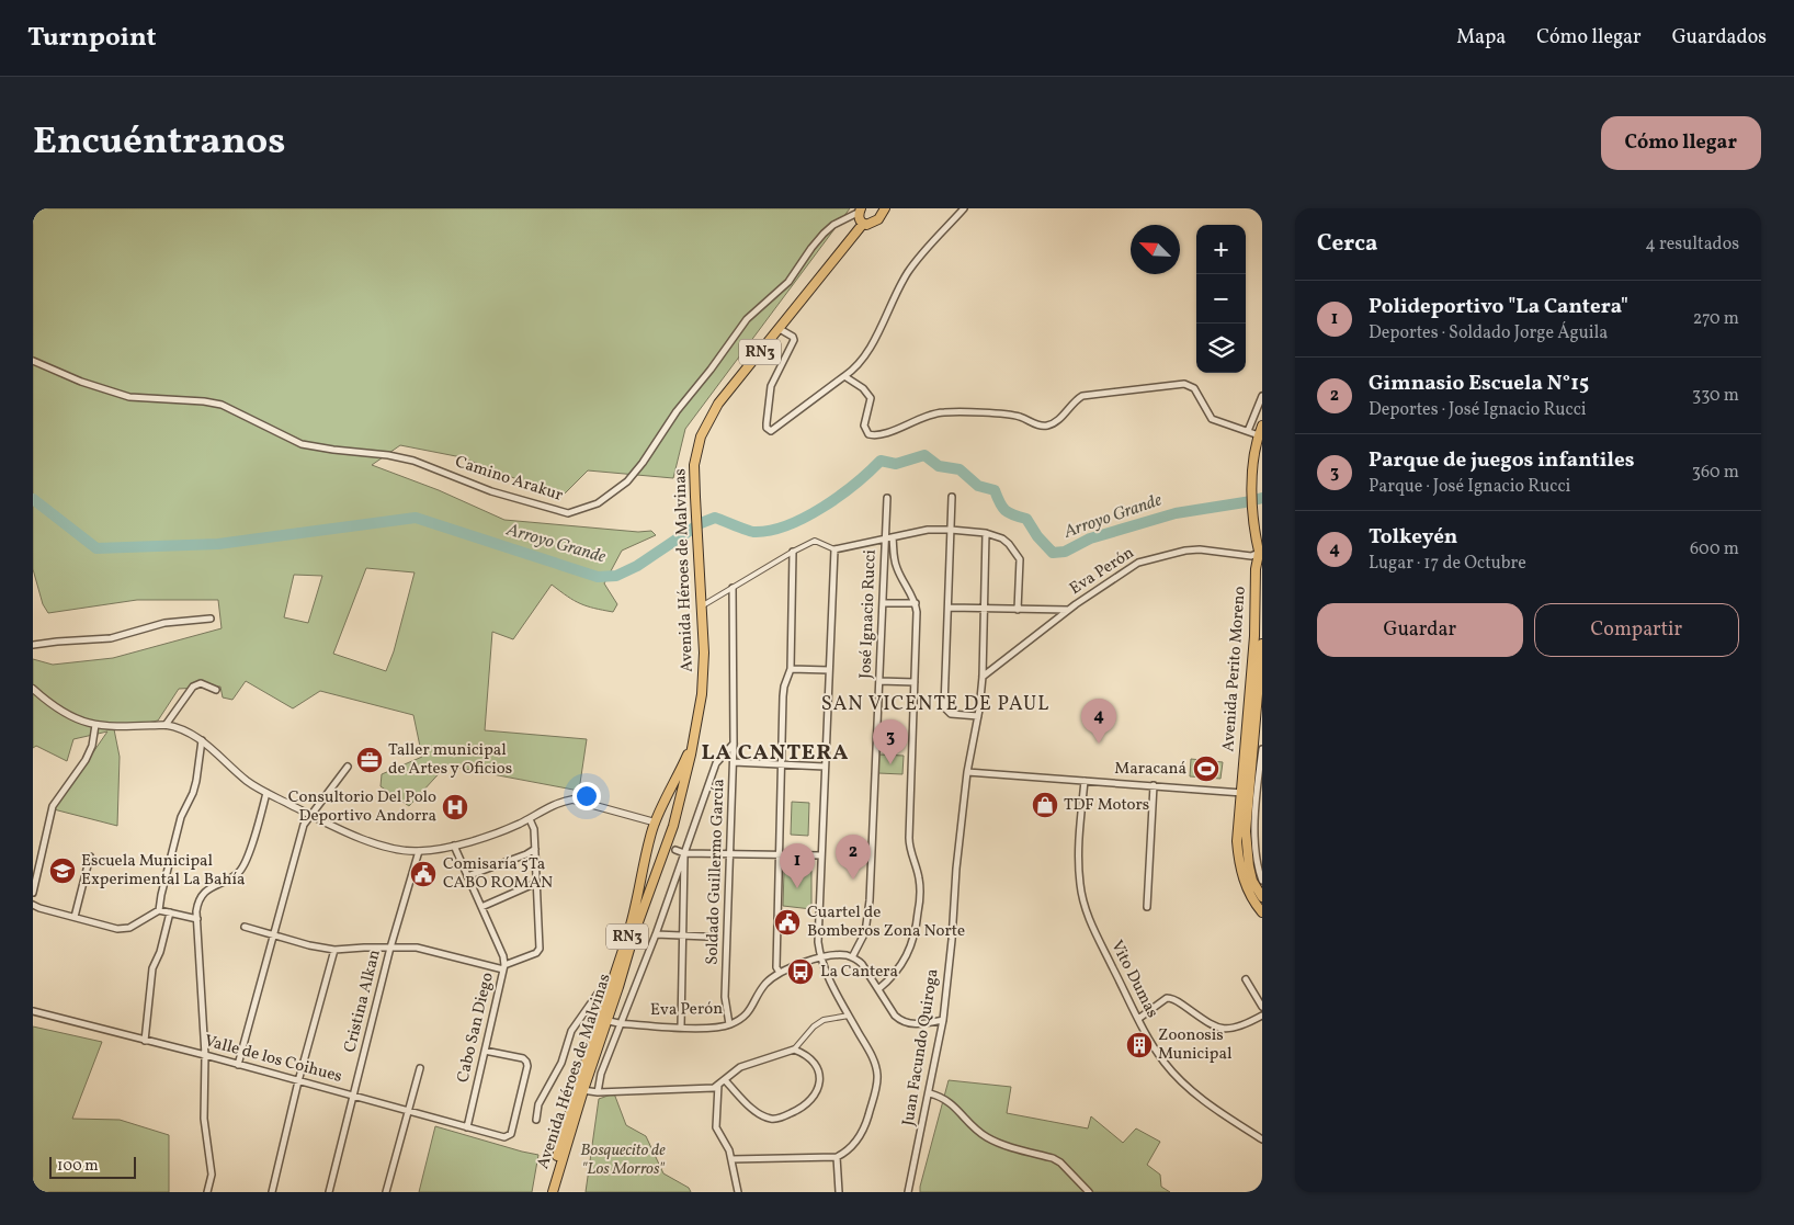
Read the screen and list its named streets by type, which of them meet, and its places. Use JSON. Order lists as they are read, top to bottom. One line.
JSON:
{"streets":{"main road":["RN3","Avenida Héroes de Malvinas","Avenida Perito Moreno"],"street":["Camino Arakur","Eva Perón","José Ignacio Rucci","Soldado Guillermo García","Vito Dumas","Cristina Alkan","Cabo San Diego","Juan Facundo Quiroga","Valle de los Coihues"]},"crossings":[["Avenida Héroes de Malvinas","Eva Perón"],["Eva Perón","José Ignacio Rucci"],["Eva Perón","Avenida Perito Moreno"],["Eva Perón","Soldado Guillermo García"],["Eva Perón","Juan Facundo Quiroga"],["Cristina Alkan","Valle de los Coihues"],["Cabo San Diego","Valle de los Coihues"]],"districts":["SAN VICENTE DE PAUL","LA CANTERA"],"water":["Arroyo Grande"],"parks":["Bosquecito de \"Los Morros\""],"places":{"office":["Taller municipal de Artes y Oficios"],"sports":["Maracaná"],"shop":["TDF Motors"],"hospital":["Consultorio Del Polo Deportivo Andorra"],"school or university":["Escuela Municipal Experimental La Bahía"],"public building":["Comisaría 5Ta CABO ROMAN","Cuartel de Bomberos Zona Norte"],"bus stop":["La Cantera"],"building":["Zoonosis Municipal"]},"scale_bar":"100 m","north":"top left","page":{"header":"Turnpoint","nav":["Mapa","Cómo llegar","Guardados"],"title":"Encuéntranos","buttons":["Cómo llegar",["Guardar","Compartir"]],"heading":["Cerca","4 resultados"],"map_buttons":["+","−"],"list":[{"mark":"1","name":"Polideportivo \"La Cantera\"","note":"Deportes · Soldado Jorge Águila","value":"270 m"},{"mark":"2","name":"Gimnasio Escuela N°15","note":"Deportes · José Ignacio Rucci","value":"330 m"},{"mark":"3","name":"Parque de juegos infantiles","note":"Parque · José Ignacio Rucci","value":"360 m"},{"mark":"4","name":"Tolkeyén","note":"Lugar · 17 de Octubre","value":"600 m"}],"pins":["4","3","2","1"],"scale":"100 m"}}
